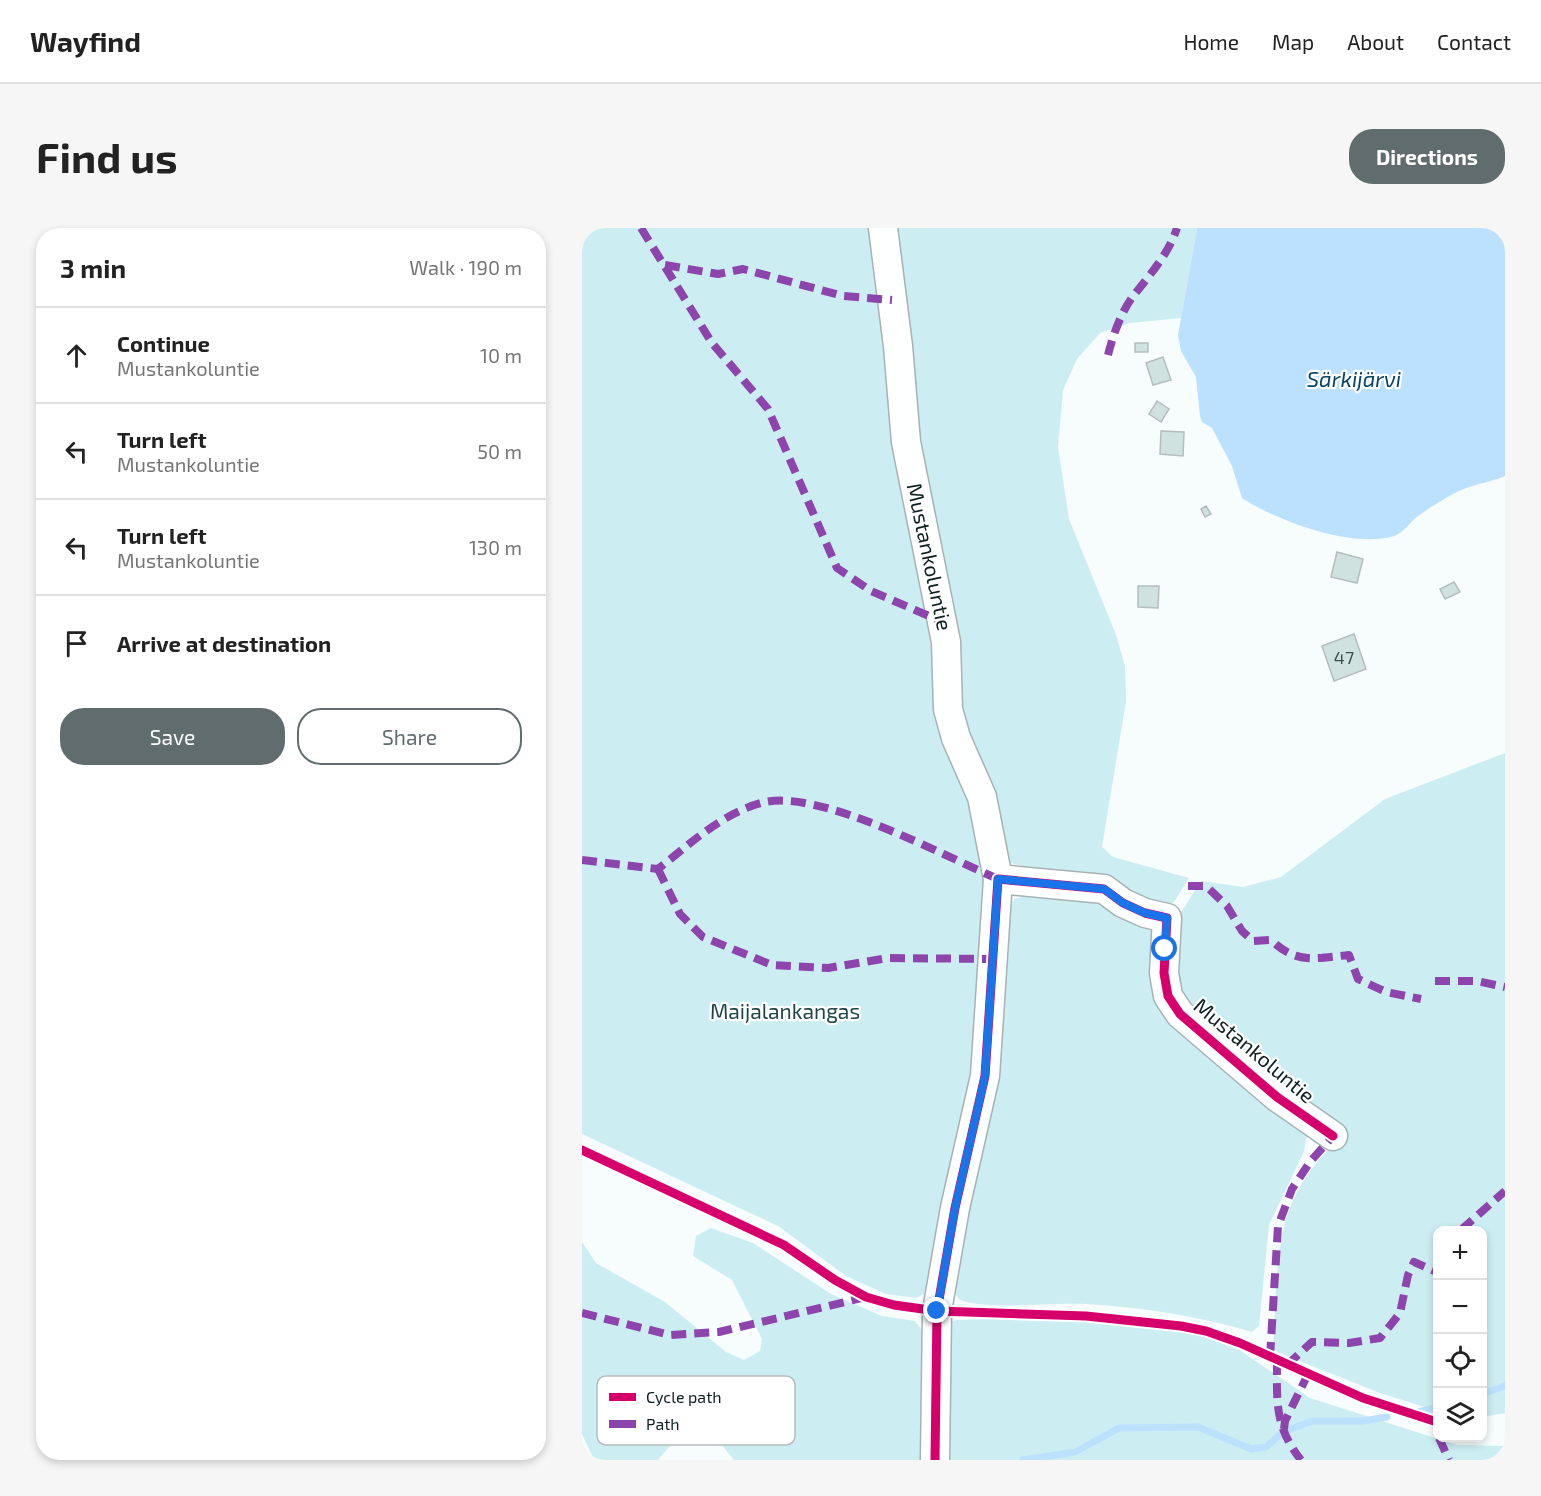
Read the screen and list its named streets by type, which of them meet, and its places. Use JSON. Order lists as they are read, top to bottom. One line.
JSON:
{"streets":{"street":["Mustankoluntie"]},"water":["Särkijärvi"],"parks":["Maijalankangas"],"house_numbers":["47"],"legend":["Cycle path","Path"],"page":{"header":"Wayfind","nav":["Home","Map","About","Contact"],"buttons":["Directions",["Save","Share"]],"title":"Find us","heading":["3 min","Walk · 190 m"],"list":[["Continue","Mustankoluntie","10 m"],["Turn left","Mustankoluntie","50 m"],["Turn left","Mustankoluntie","130 m"],"Arrive at destination"],"map_buttons":["+","−"]}}
